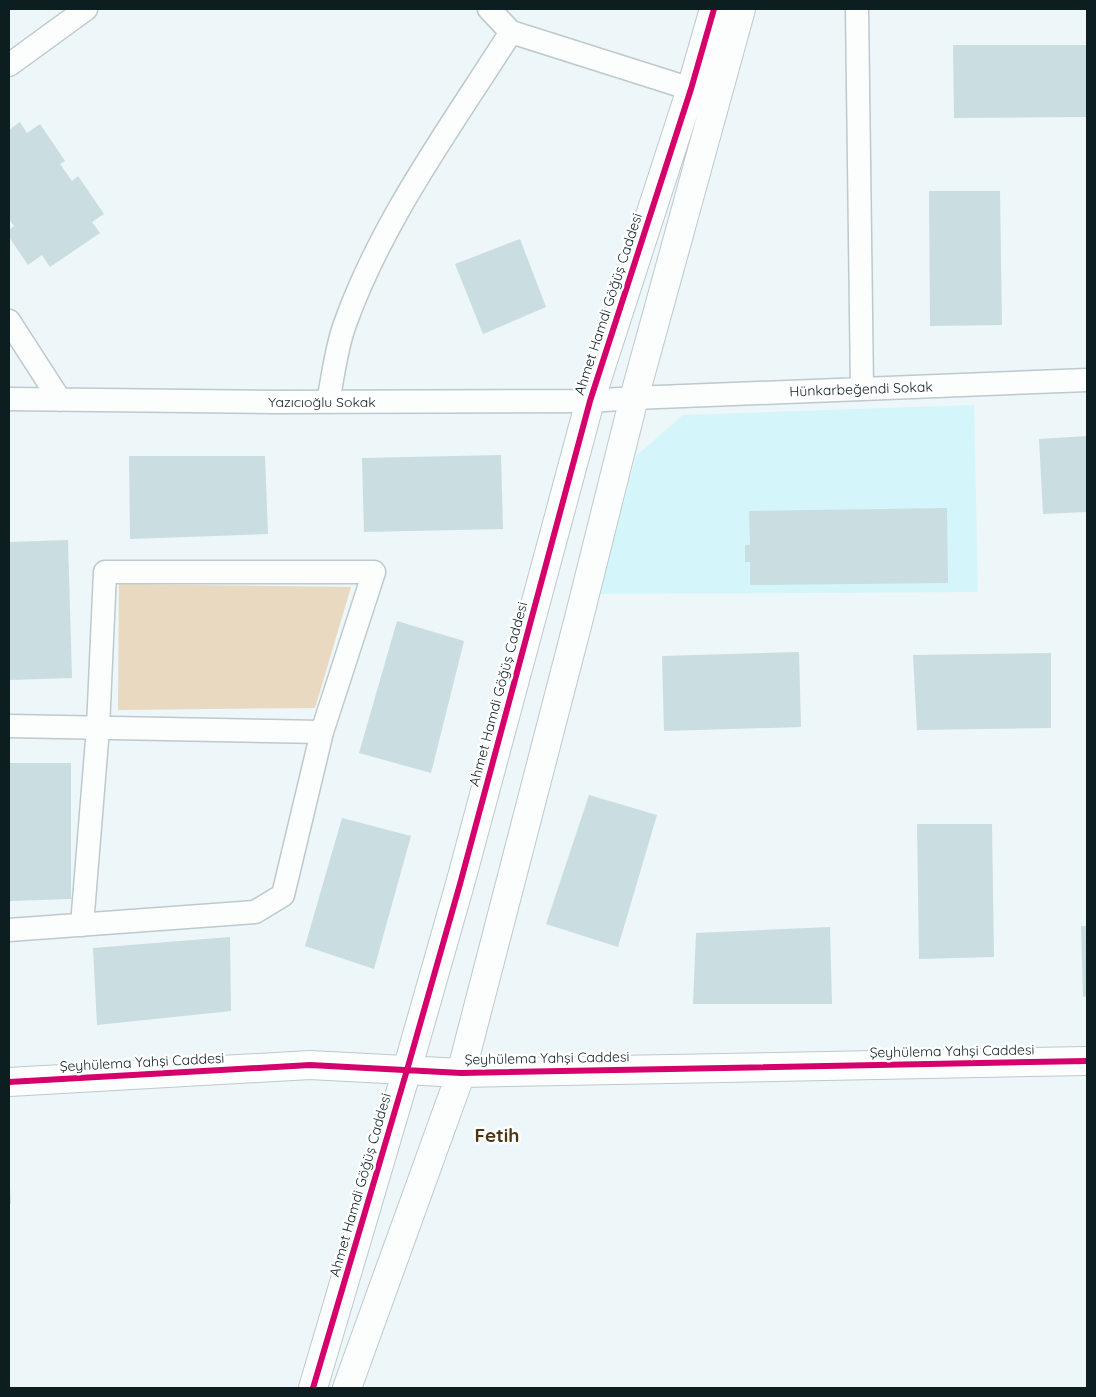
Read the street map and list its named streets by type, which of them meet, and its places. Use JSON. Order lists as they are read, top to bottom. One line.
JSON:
{"streets":{"street":["Ahmet Hamdi Göğüş Caddesi","Hünkarbeğendi Sokak","Yazıcıoğlu Sokak","Şeyhülema Yahşi Caddesi"]},"crossings":[["Ahmet Hamdi Göğüş Caddesi","Yazıcıoğlu Sokak"],["Ahmet Hamdi Göğüş Caddesi","Şeyhülema Yahşi Caddesi"],["Hünkarbeğendi Sokak","Yazıcıoğlu Sokak"]],"districts":["Fetih"]}
